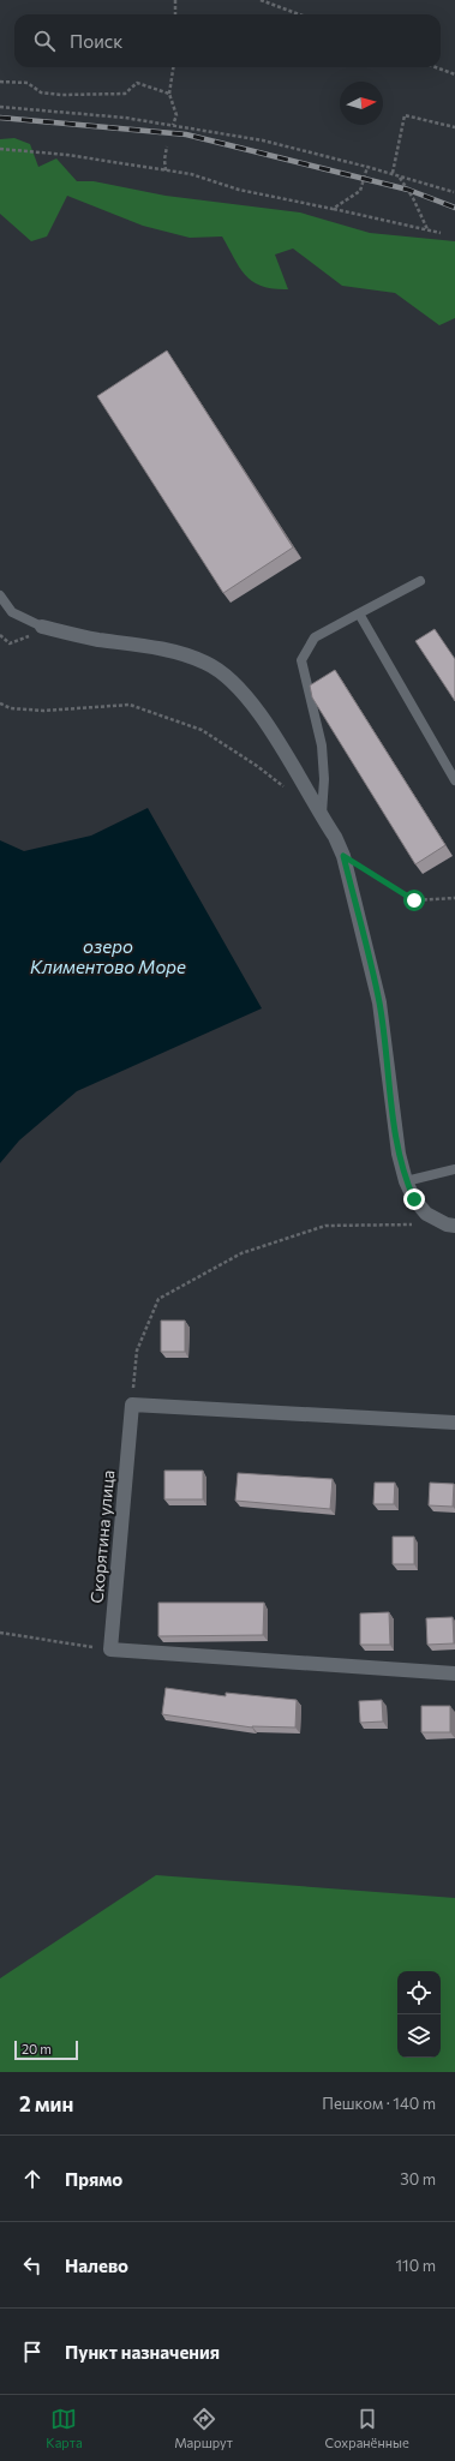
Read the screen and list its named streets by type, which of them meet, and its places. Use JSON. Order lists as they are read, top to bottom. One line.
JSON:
{"streets":{"street":["Скорятина улица"]},"water":["озеро Климентово Море"],"scale_bar":"20 m","north":"right","page":{"search":"Поиск","scale":"20 m","heading":["2 мин","Пешком · 140 m"],"list":[["Прямо","30 m"],["Налево","110 m"],"Пункт назначения"],"nav":["Карта","Маршрут","Сохранённые"]}}
